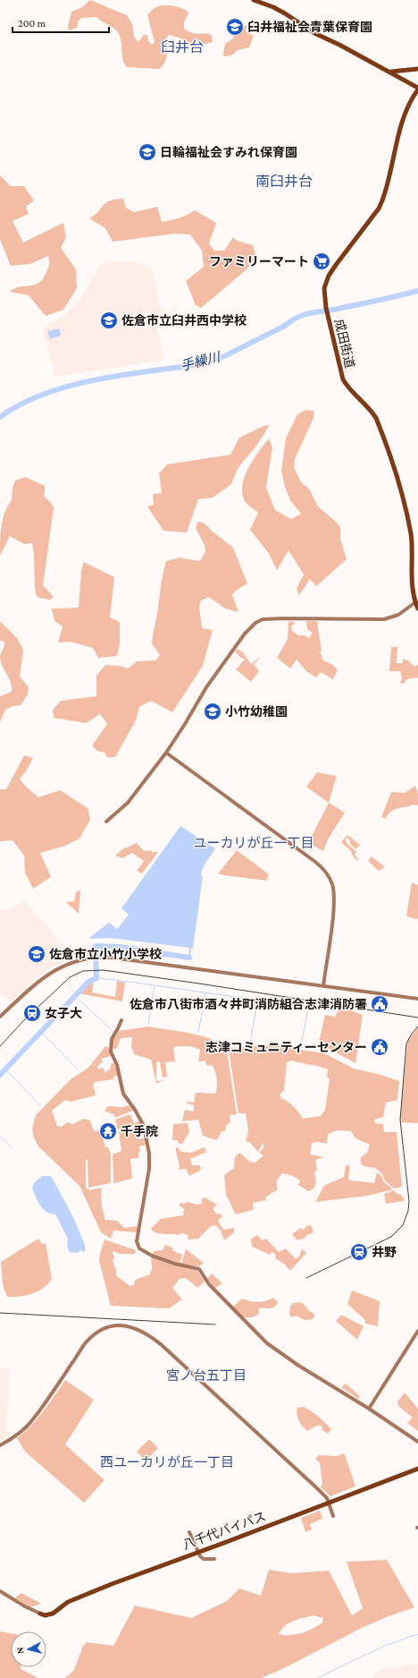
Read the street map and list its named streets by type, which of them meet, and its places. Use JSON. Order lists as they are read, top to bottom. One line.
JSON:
{"streets":{"highway":["成田街道","八千代バイパス"]},"districts":["臼井台","南臼井台","ユーカリが丘一丁目","宮ノ台五丁目","西ユーカリが丘一丁目"],"water":["手繰川"],"places":{"school or university":["臼井福祉会青葉保育園","日輪福祉会すみれ保育園","佐倉市立臼井西中学校","小竹幼稚園","佐倉市立小竹小学校"],"supermarket":["ファミリーマート"],"public building":["佐倉市八街市酒々井町消防組合志津消防署","志津コミュニティーセンター"],"station":["女子大","井野"],"temple":["千手院"]},"scale_bar":"200 m","north":"left"}
